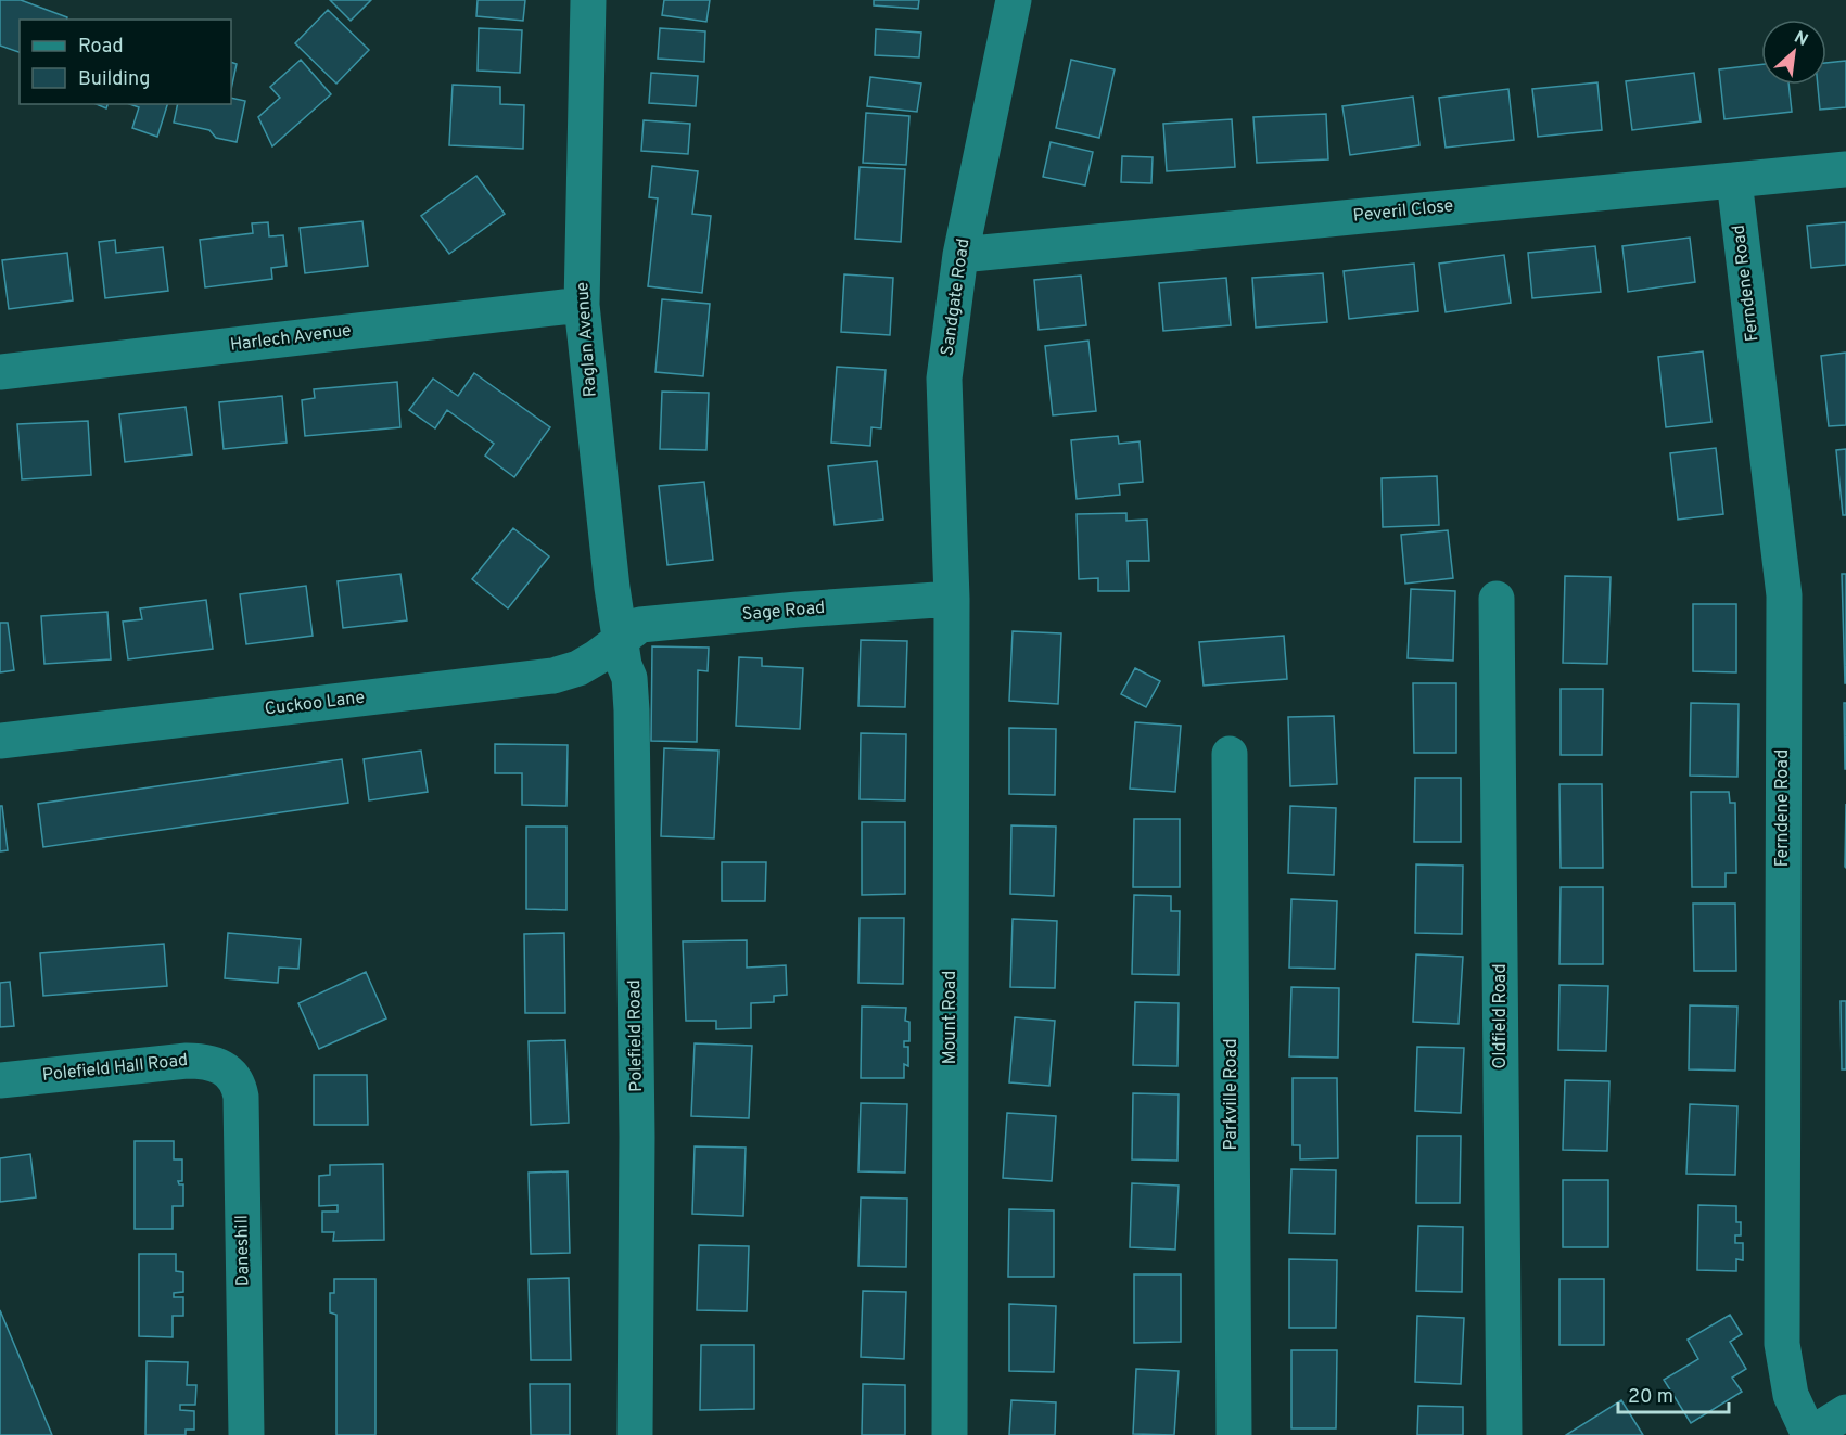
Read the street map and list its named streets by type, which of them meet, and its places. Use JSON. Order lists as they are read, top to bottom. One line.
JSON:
{"streets":{"street":["Peveril Close","Ferndene Road","Sandgate Road","Harlech Avenue","Raglan Avenue","Sage Road","Cuckoo Lane","Oldfield Road","Mount Road","Polefield Road","Polefield Hall Road","Parkville Road","Daneshill"]},"crossings":[["Peveril Close","Ferndene Road"],["Peveril Close","Sandgate Road"],["Sandgate Road","Sage Road"],["Sandgate Road","Mount Road"],["Harlech Avenue","Raglan Avenue"],["Raglan Avenue","Sage Road"],["Raglan Avenue","Cuckoo Lane"],["Raglan Avenue","Polefield Road"],["Sage Road","Cuckoo Lane"],["Sage Road","Mount Road"],["Sage Road","Polefield Road"],["Cuckoo Lane","Polefield Road"],["Polefield Hall Road","Daneshill"]],"legend":["Road","Building"],"scale_bar":"20 m","north":"top right"}
